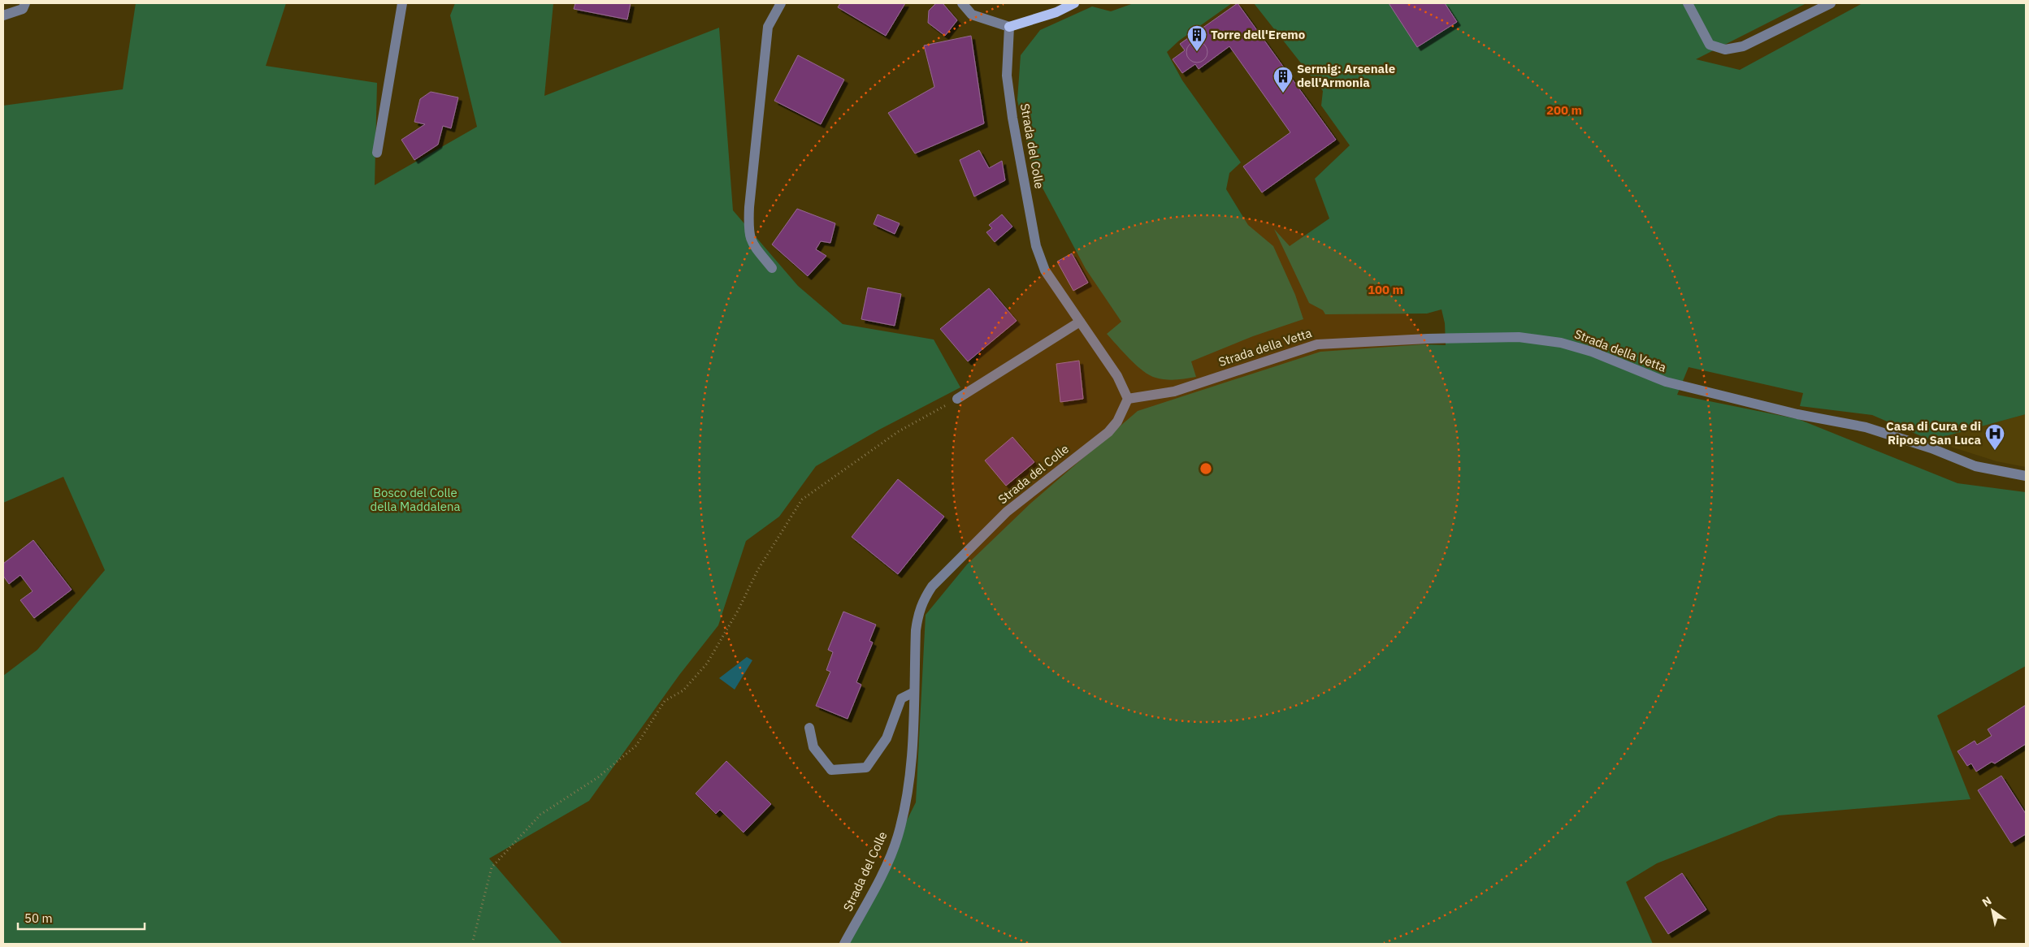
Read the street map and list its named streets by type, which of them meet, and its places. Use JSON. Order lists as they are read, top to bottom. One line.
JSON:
{"streets":{"street":["Strada del Colle","Strada della Vetta"]},"crossings":[["Strada del Colle","Strada della Vetta"]],"parks":["Bosco del Colle della Maddalena"],"places":{"building":["Torre dell'Eremo","Sermig: Arsenale dell'Armonia"],"hospital":["Casa di Cura e di Riposo San Luca"]},"scale_bar":"50 m","north":"top left","rings":["200 m","100 m"]}
